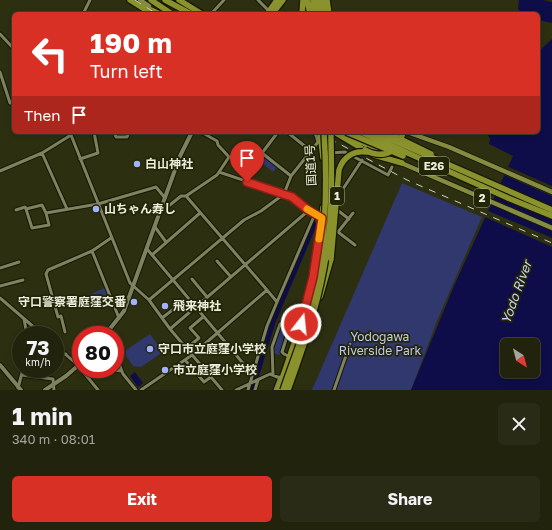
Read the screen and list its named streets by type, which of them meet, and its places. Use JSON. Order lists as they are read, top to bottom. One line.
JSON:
{"streets":{"highway":["国道1号","E26","1"],"main road":["2"]},"crossings":[["国道1号","1"]],"water":["Yodo River"],"parks":["Yodogawa Riverside Park"],"places":["白山神社","山ちゃん寿し","守口警察署庭窪交番","飛来神社","守口市立庭窪小学校","市立庭窪小学校"],"north":"bottom right","page":{"turn":["190 m","Turn left"],"then":"Then","speed":"73 km/h","limit":"80","heading":["1 min","340 m · 08:01"],"buttons":["Exit","Share"]}}
